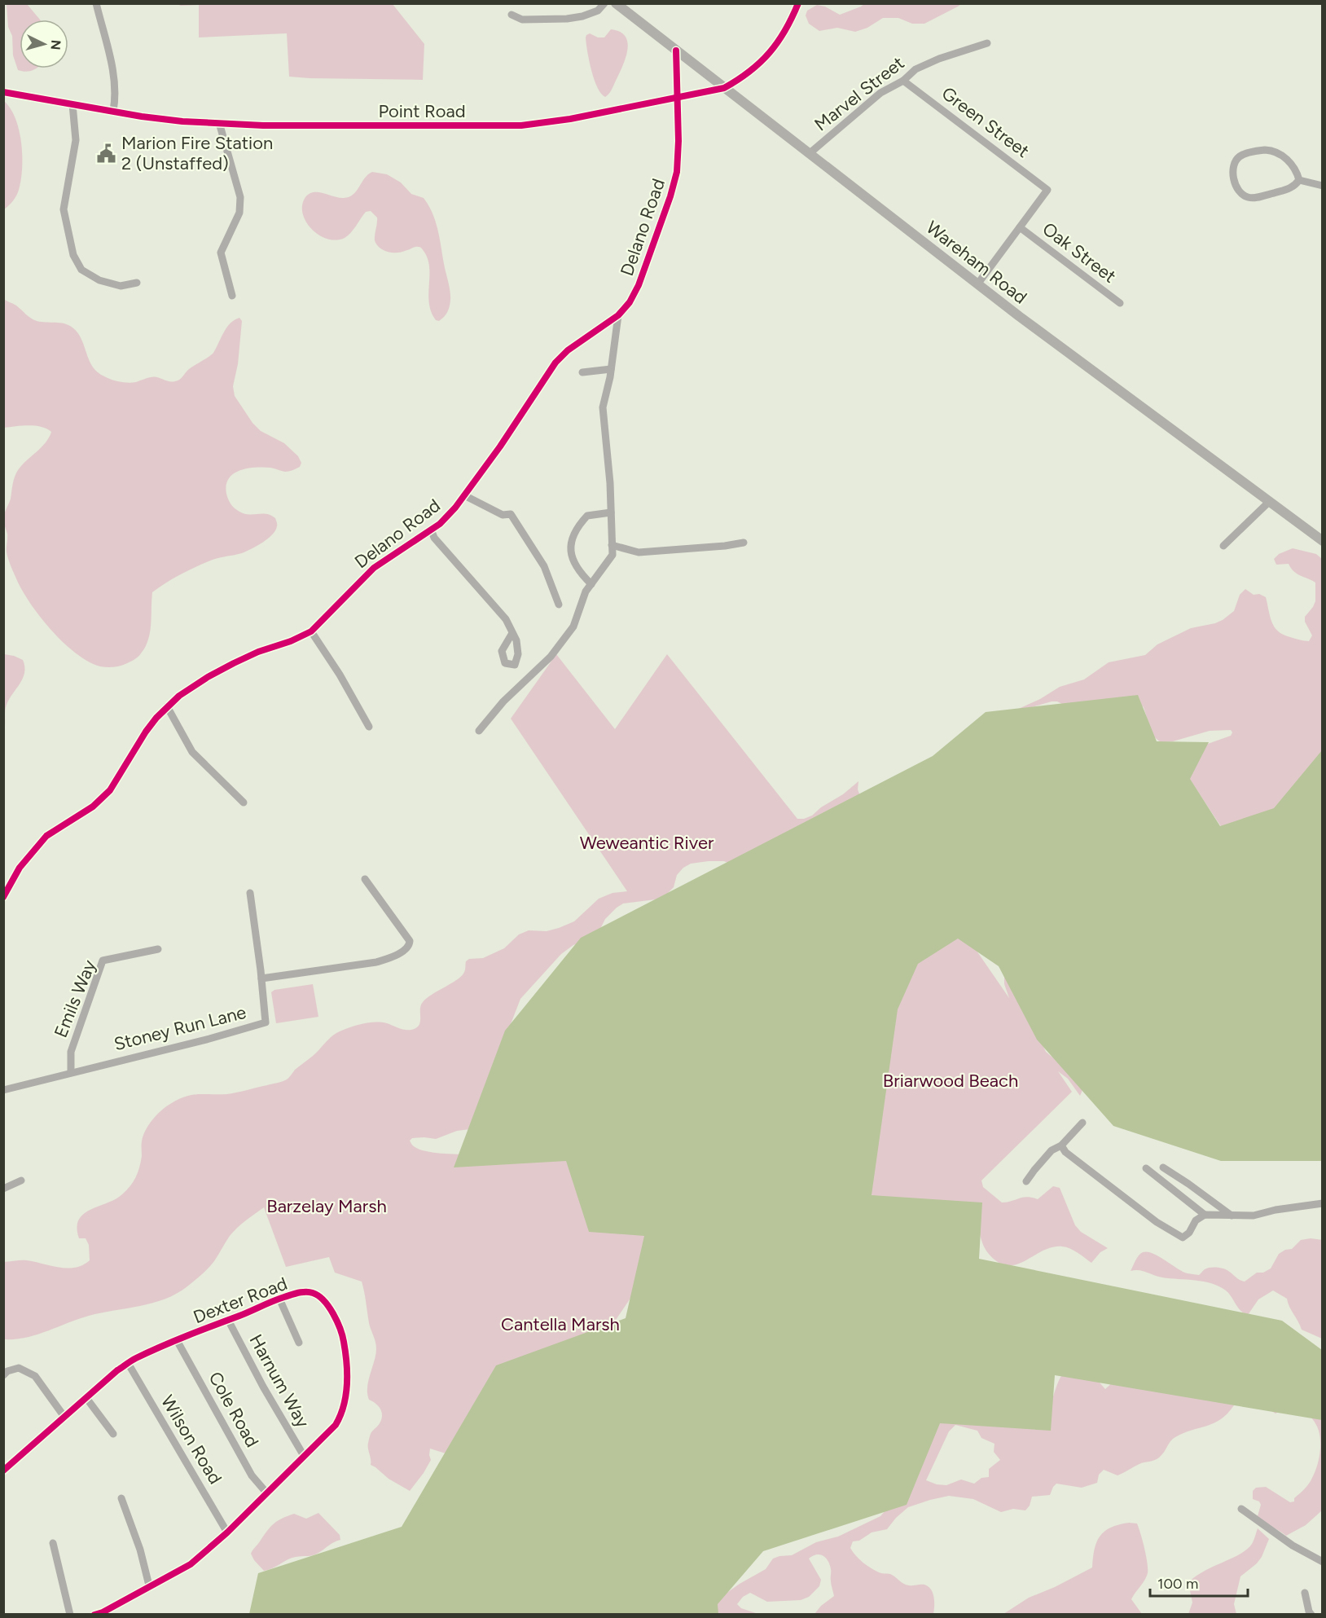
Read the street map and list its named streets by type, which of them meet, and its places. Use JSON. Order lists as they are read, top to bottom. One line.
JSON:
{"streets":{"main road":["Wareham Road"],"street":["Marvel Street","Point Road","Green Street","Delano Road","Oak Street","Emils Way","Stoney Run Lane","Dexter Road","Harnum Way","Cole Road","Wilson Road"]},"crossings":[["Marvel Street","Green Street"],["Marvel Street","Wareham Road"],["Point Road","Delano Road"],["Point Road","Wareham Road"],["Green Street","Oak Street"],["Delano Road","Wareham Road"],["Emils Way","Stoney Run Lane"],["Dexter Road","Harnum Way"],["Dexter Road","Cole Road"],["Dexter Road","Wilson Road"]],"parks":["Weweantic River","Briarwood Beach","Barzelay Marsh","Cantella Marsh"],"places":{"public building":["Marion Fire Station 2 (Unstaffed)"]},"scale_bar":"100 m","north":"right"}
